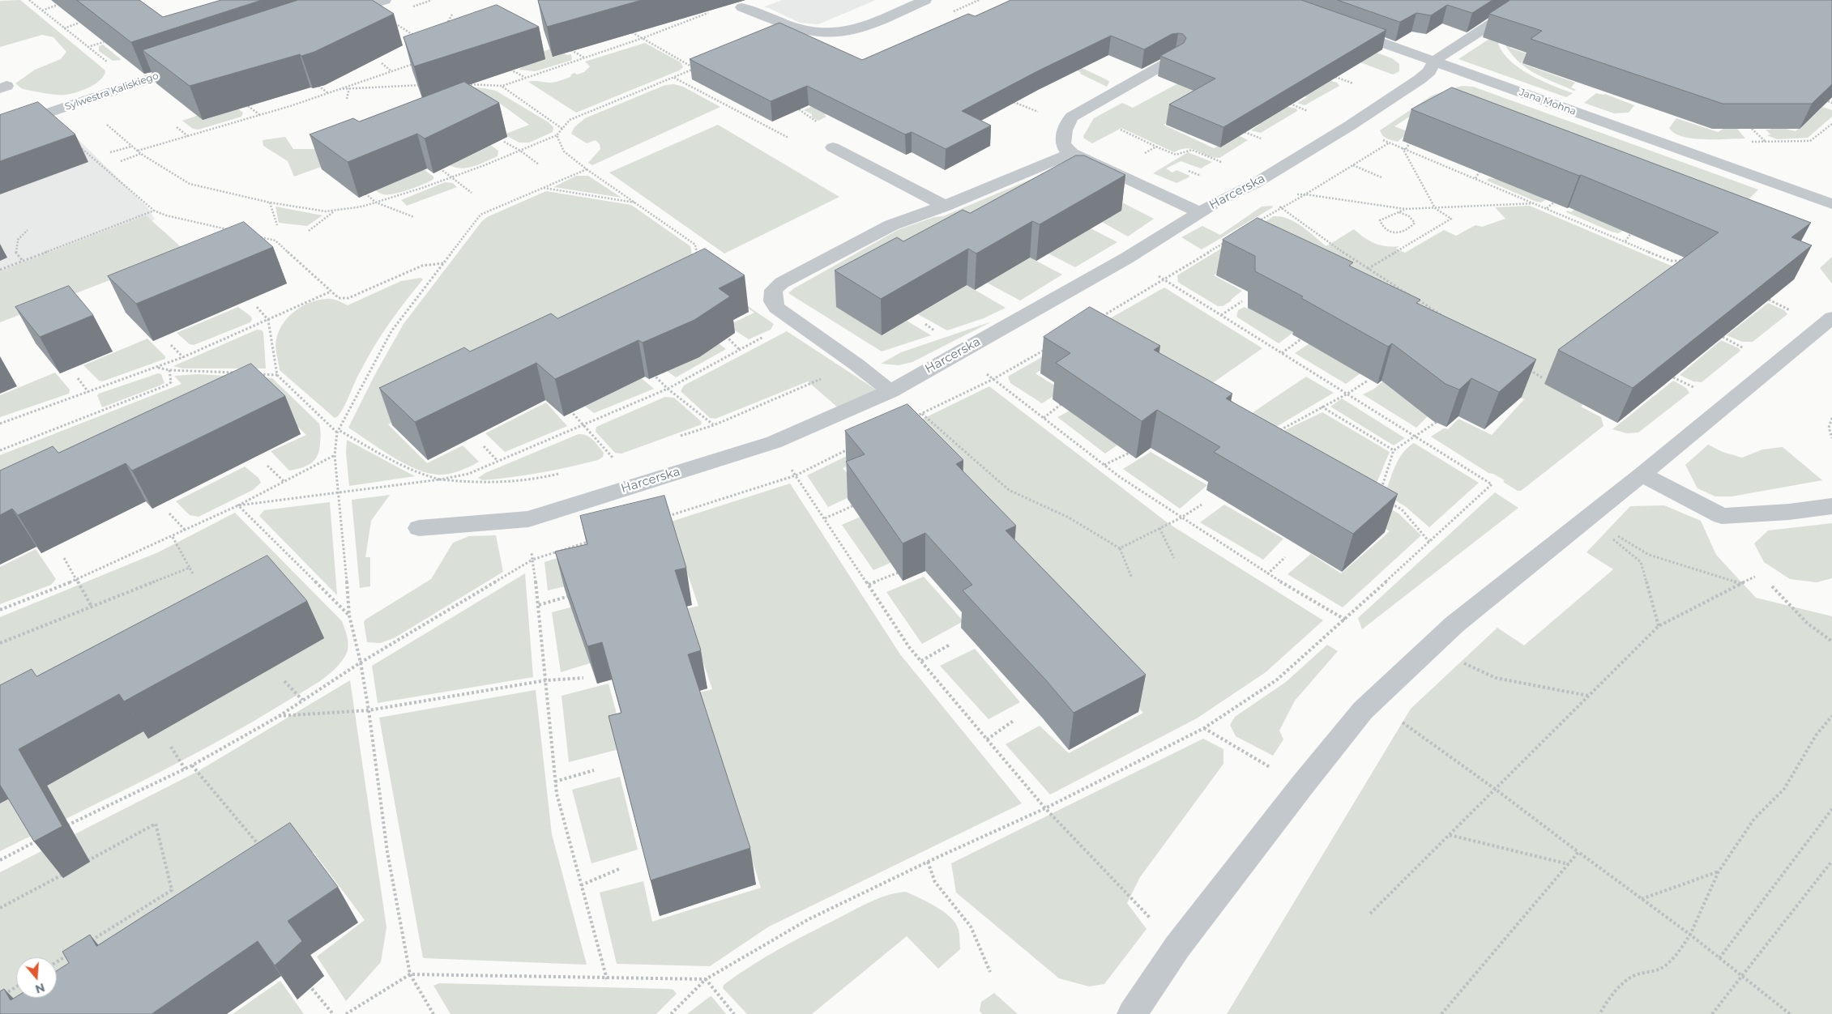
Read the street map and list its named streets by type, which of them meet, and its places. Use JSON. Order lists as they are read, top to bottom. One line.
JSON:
{"streets":{"street":["Sylwestra Kaliskiego","Jana Mohna","Harcerska"]},"crossings":[["Jana Mohna","Harcerska"]],"north":"bottom"}
